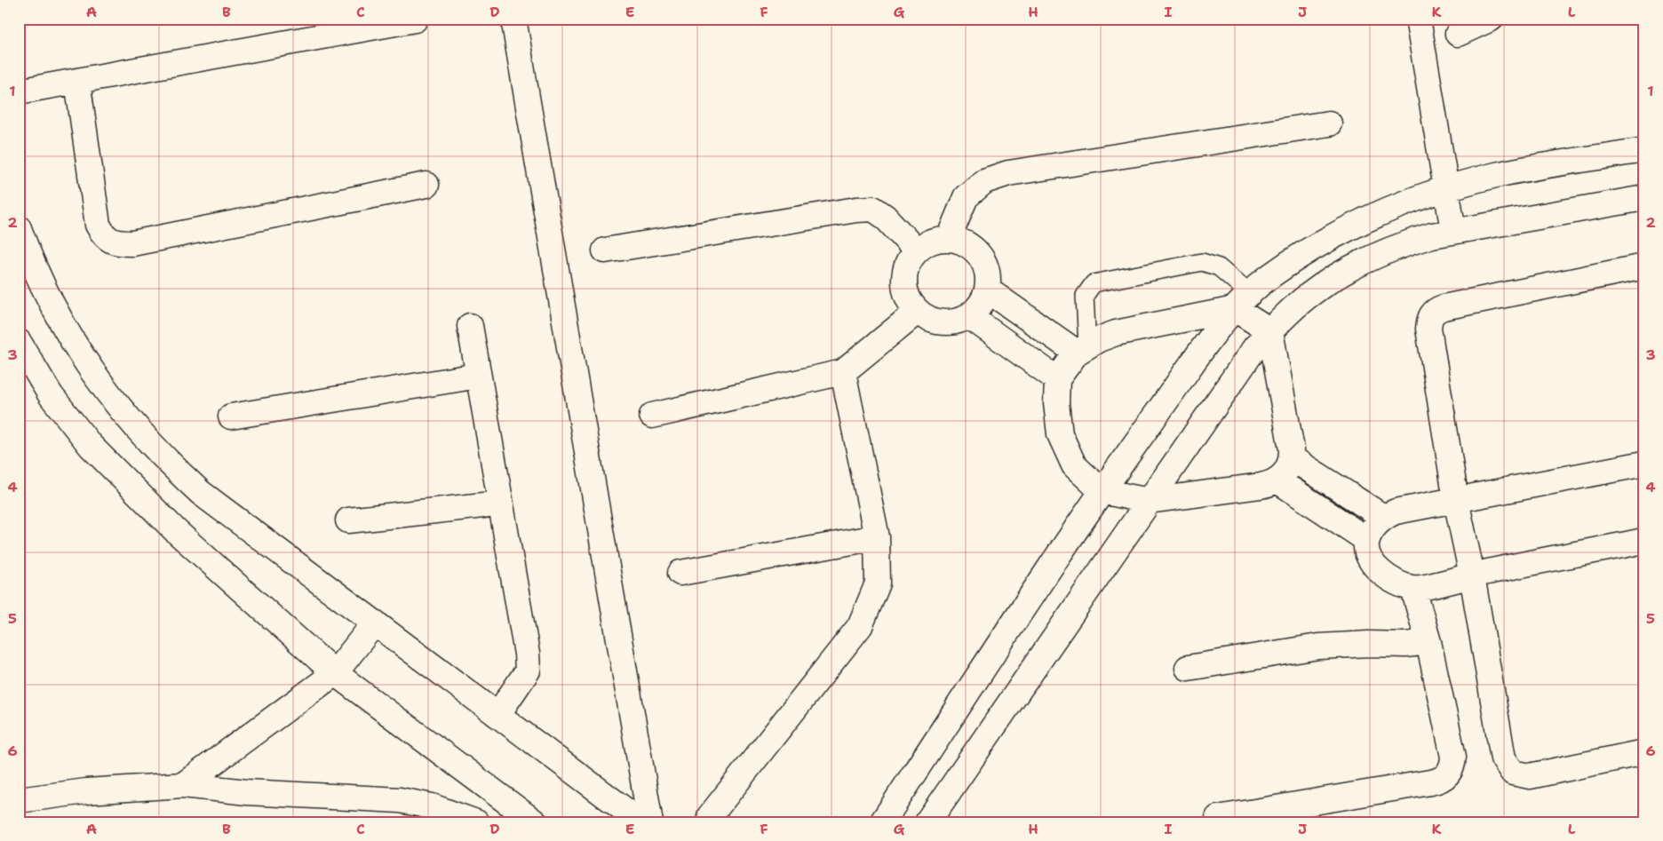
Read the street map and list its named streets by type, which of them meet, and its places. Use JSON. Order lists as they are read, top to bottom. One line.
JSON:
{"grid":{"columns":["A","B","C","D","E","F","G","H","I","J","K","L"],"rows":["1","2","3","4","5","6"]}}
